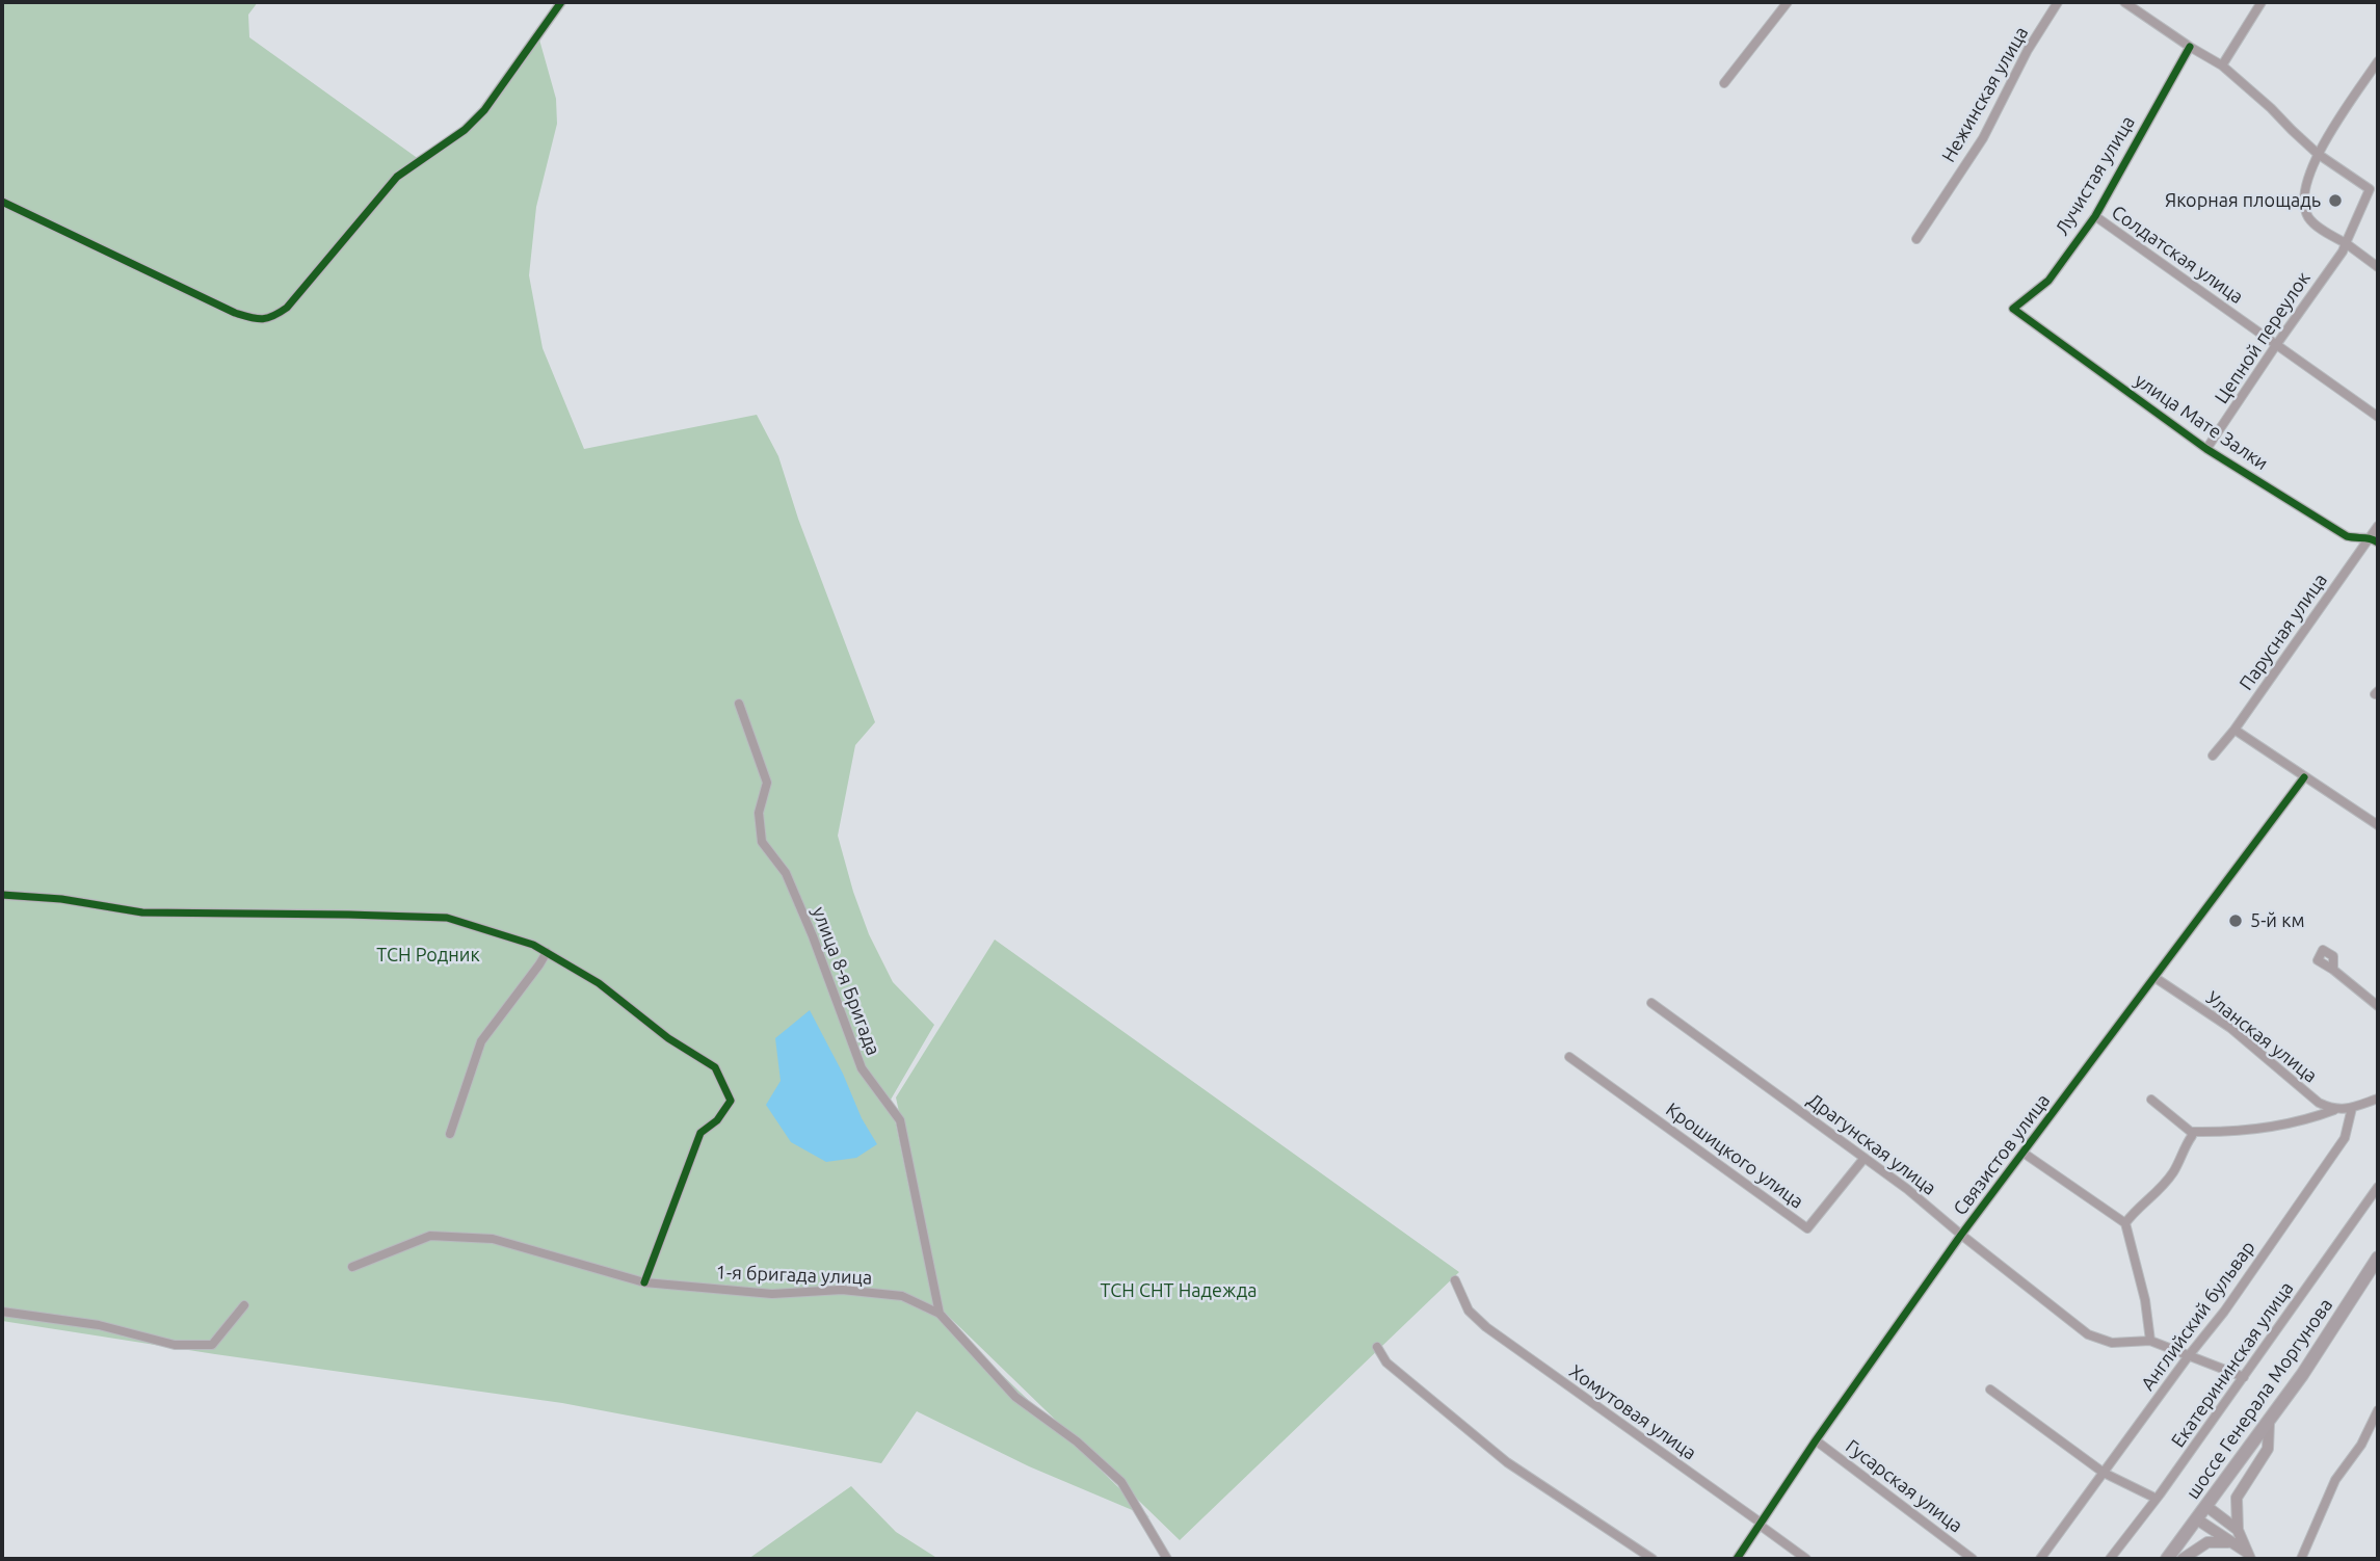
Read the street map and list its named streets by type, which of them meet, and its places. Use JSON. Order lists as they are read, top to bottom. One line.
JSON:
{"streets":{"main road":["шоссе Генерала Моргунова"],"street":["Нежинская улица","Лучистая улица","Солдатская улица","Цепной переулок","улица Мате Залки","Парусная улица","улица 8-я Бригада","Уланская улица","Драгунская улица","Связистов улица","Крошицкого улица","1-я бригада улица","Английский бульвар","Екатерининская улица","Хомутовая улица","Гусарская улица"]},"crossings":[["Лучистая улица","Солдатская улица"],["Лучистая улица","улица Мате Залки"],["Солдатская улица","Цепной переулок"],["Цепной переулок","улица Мате Залки"],["улица Мате Залки","Парусная улица"],["улица 8-я Бригада","1-я бригада улица"],["Уланская улица","Связистов улица"],["Драгунская улица","Связистов улица"],["Драгунская улица","Крошицкого улица"],["Драгунская улица","Английский бульвар"],["Драгунская улица","Екатерининская улица"],["Связистов улица","Хомутовая улица"],["Связистов улица","Гусарская улица"]],"parks":["ТСН Родник","ТСН СНТ Надежда"],"places":["Якорная площадь","5-й км"]}
